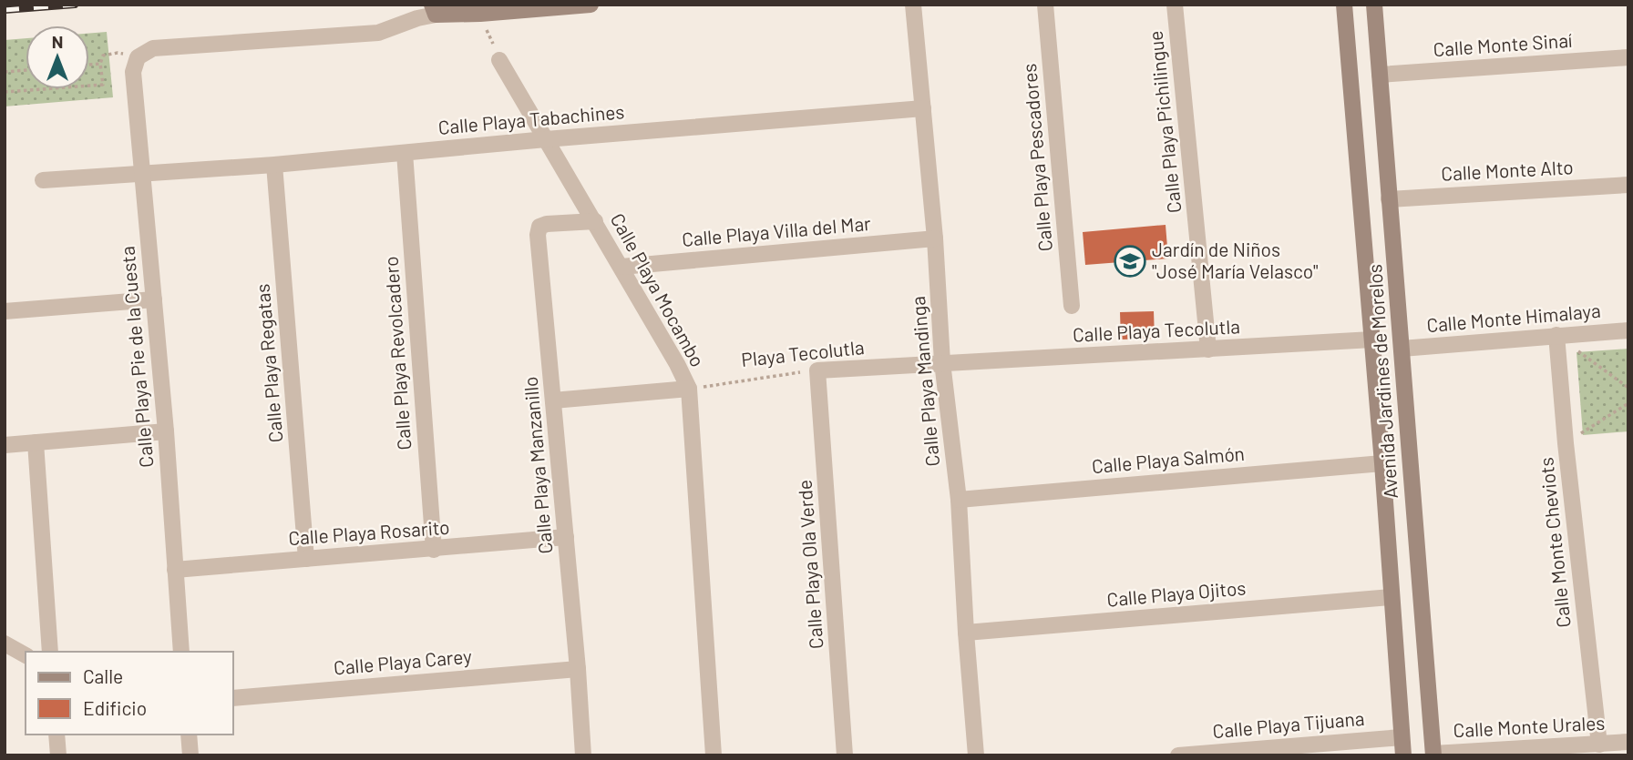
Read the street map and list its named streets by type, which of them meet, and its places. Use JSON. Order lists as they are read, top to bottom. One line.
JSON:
{"streets":{"main road":["Avenida Jardines de Morelos"],"street":["Calle Monte Sinaí","Calle Playa Tabachines","Calle Playa Pichilingue","Calle Playa Pescadores","Calle Monte Alto","Calle Playa Villa del Mar","Calle Playa Mocambo","Calle Monte Himalaya","Calle Playa Tecolutla","Calle Playa Revolcadero","Playa Tecolutla","Calle Playa Pie de la Cuesta","Calle Playa Regatas","Calle Playa Mandinga","Calle Playa Salmón","Calle Playa Manzanillo","Calle Playa Rosarito","Calle Monte Cheviots","Calle Playa Ola Verde","Calle Playa Ojitos","Calle Playa Carey","Calle Playa Tijuana","Calle Monte Urales"]},"crossings":[["Calle Monte Sinaí","Avenida Jardines de Morelos"],["Calle Playa Tabachines","Calle Playa Mocambo"],["Calle Playa Tabachines","Calle Playa Revolcadero"],["Calle Playa Tabachines","Calle Playa Pie de la Cuesta"],["Calle Playa Tabachines","Calle Playa Regatas"],["Calle Playa Tabachines","Calle Playa Mandinga"],["Calle Playa Pichilingue","Calle Playa Tecolutla"],["Calle Monte Alto","Avenida Jardines de Morelos"],["Calle Playa Villa del Mar","Calle Playa Mocambo"],["Calle Playa Villa del Mar","Calle Playa Mandinga"],["Calle Playa Mocambo","Playa Tecolutla"],["Calle Playa Mocambo","Calle Playa Manzanillo"],["Calle Monte Himalaya","Avenida Jardines de Morelos"],["Calle Monte Himalaya","Calle Monte Cheviots"],["Calle Playa Tecolutla","Playa Tecolutla"],["Calle Playa Tecolutla","Calle Playa Mandinga"],["Calle Playa Tecolutla","Avenida Jardines de Morelos"],["Calle Playa Revolcadero","Calle Playa Rosarito"],["Playa Tecolutla","Calle Playa Mandinga"],["Playa Tecolutla","Calle Playa Ola Verde"],["Calle Playa Pie de la Cuesta","Calle Playa Rosarito"],["Calle Playa Regatas","Calle Playa Rosarito"],["Calle Playa Mandinga","Calle Playa Salmón"],["Calle Playa Mandinga","Calle Playa Ojitos"],["Avenida Jardines de Morelos","Calle Playa Salmón"],["Avenida Jardines de Morelos","Calle Playa Ojitos"],["Avenida Jardines de Morelos","Calle Playa Tijuana"],["Avenida Jardines de Morelos","Calle Monte Urales"],["Calle Playa Manzanillo","Calle Playa Rosarito"],["Calle Playa Manzanillo","Calle Playa Carey"],["Calle Monte Cheviots","Calle Monte Urales"]],"places":{"school or university":["Jardín de Niños \"José María Velasco\""]},"legend":["Calle","Edificio"],"north":"top"}
